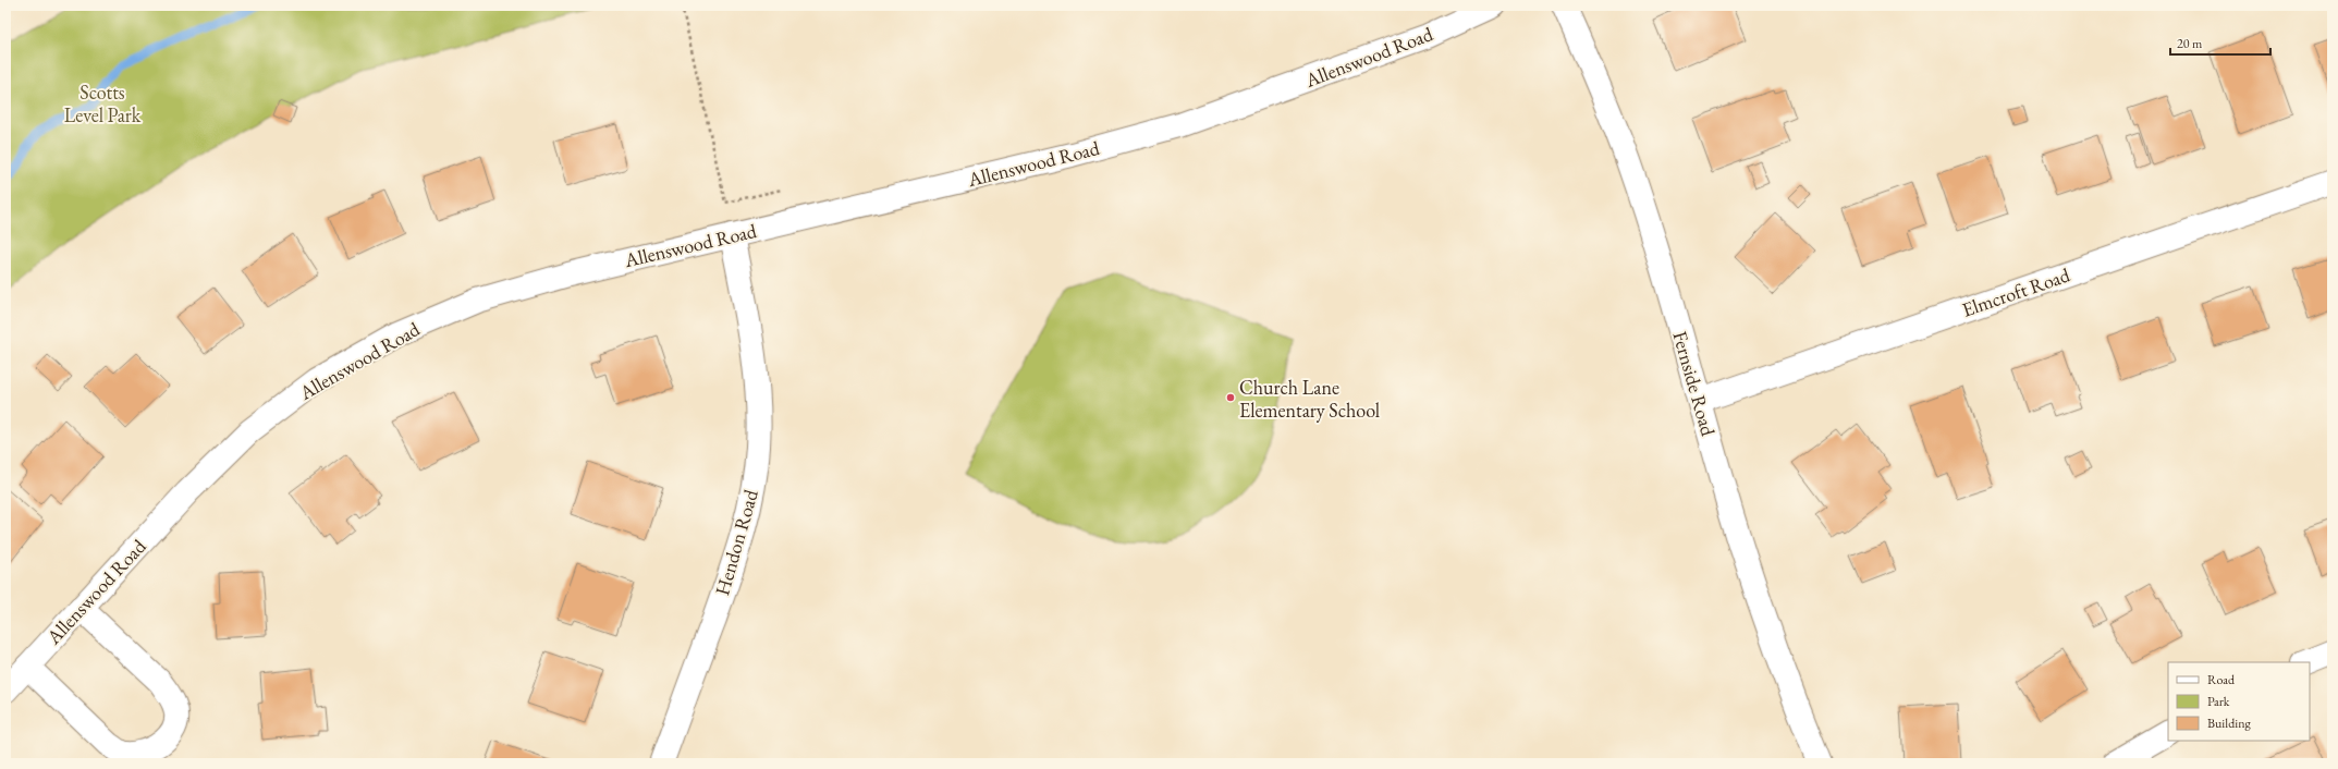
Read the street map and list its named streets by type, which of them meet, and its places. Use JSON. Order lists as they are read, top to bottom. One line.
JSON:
{"streets":{"street":["Allenswood Road","Elmcroft Road","Fernside Road","Hendon Road"]},"crossings":[["Allenswood Road","Hendon Road"],["Elmcroft Road","Fernside Road"]],"parks":["Scotts Level Park"],"places":["Church Lane Elementary School"],"legend":["Road","Park","Building"],"scale_bar":"20 m"}
